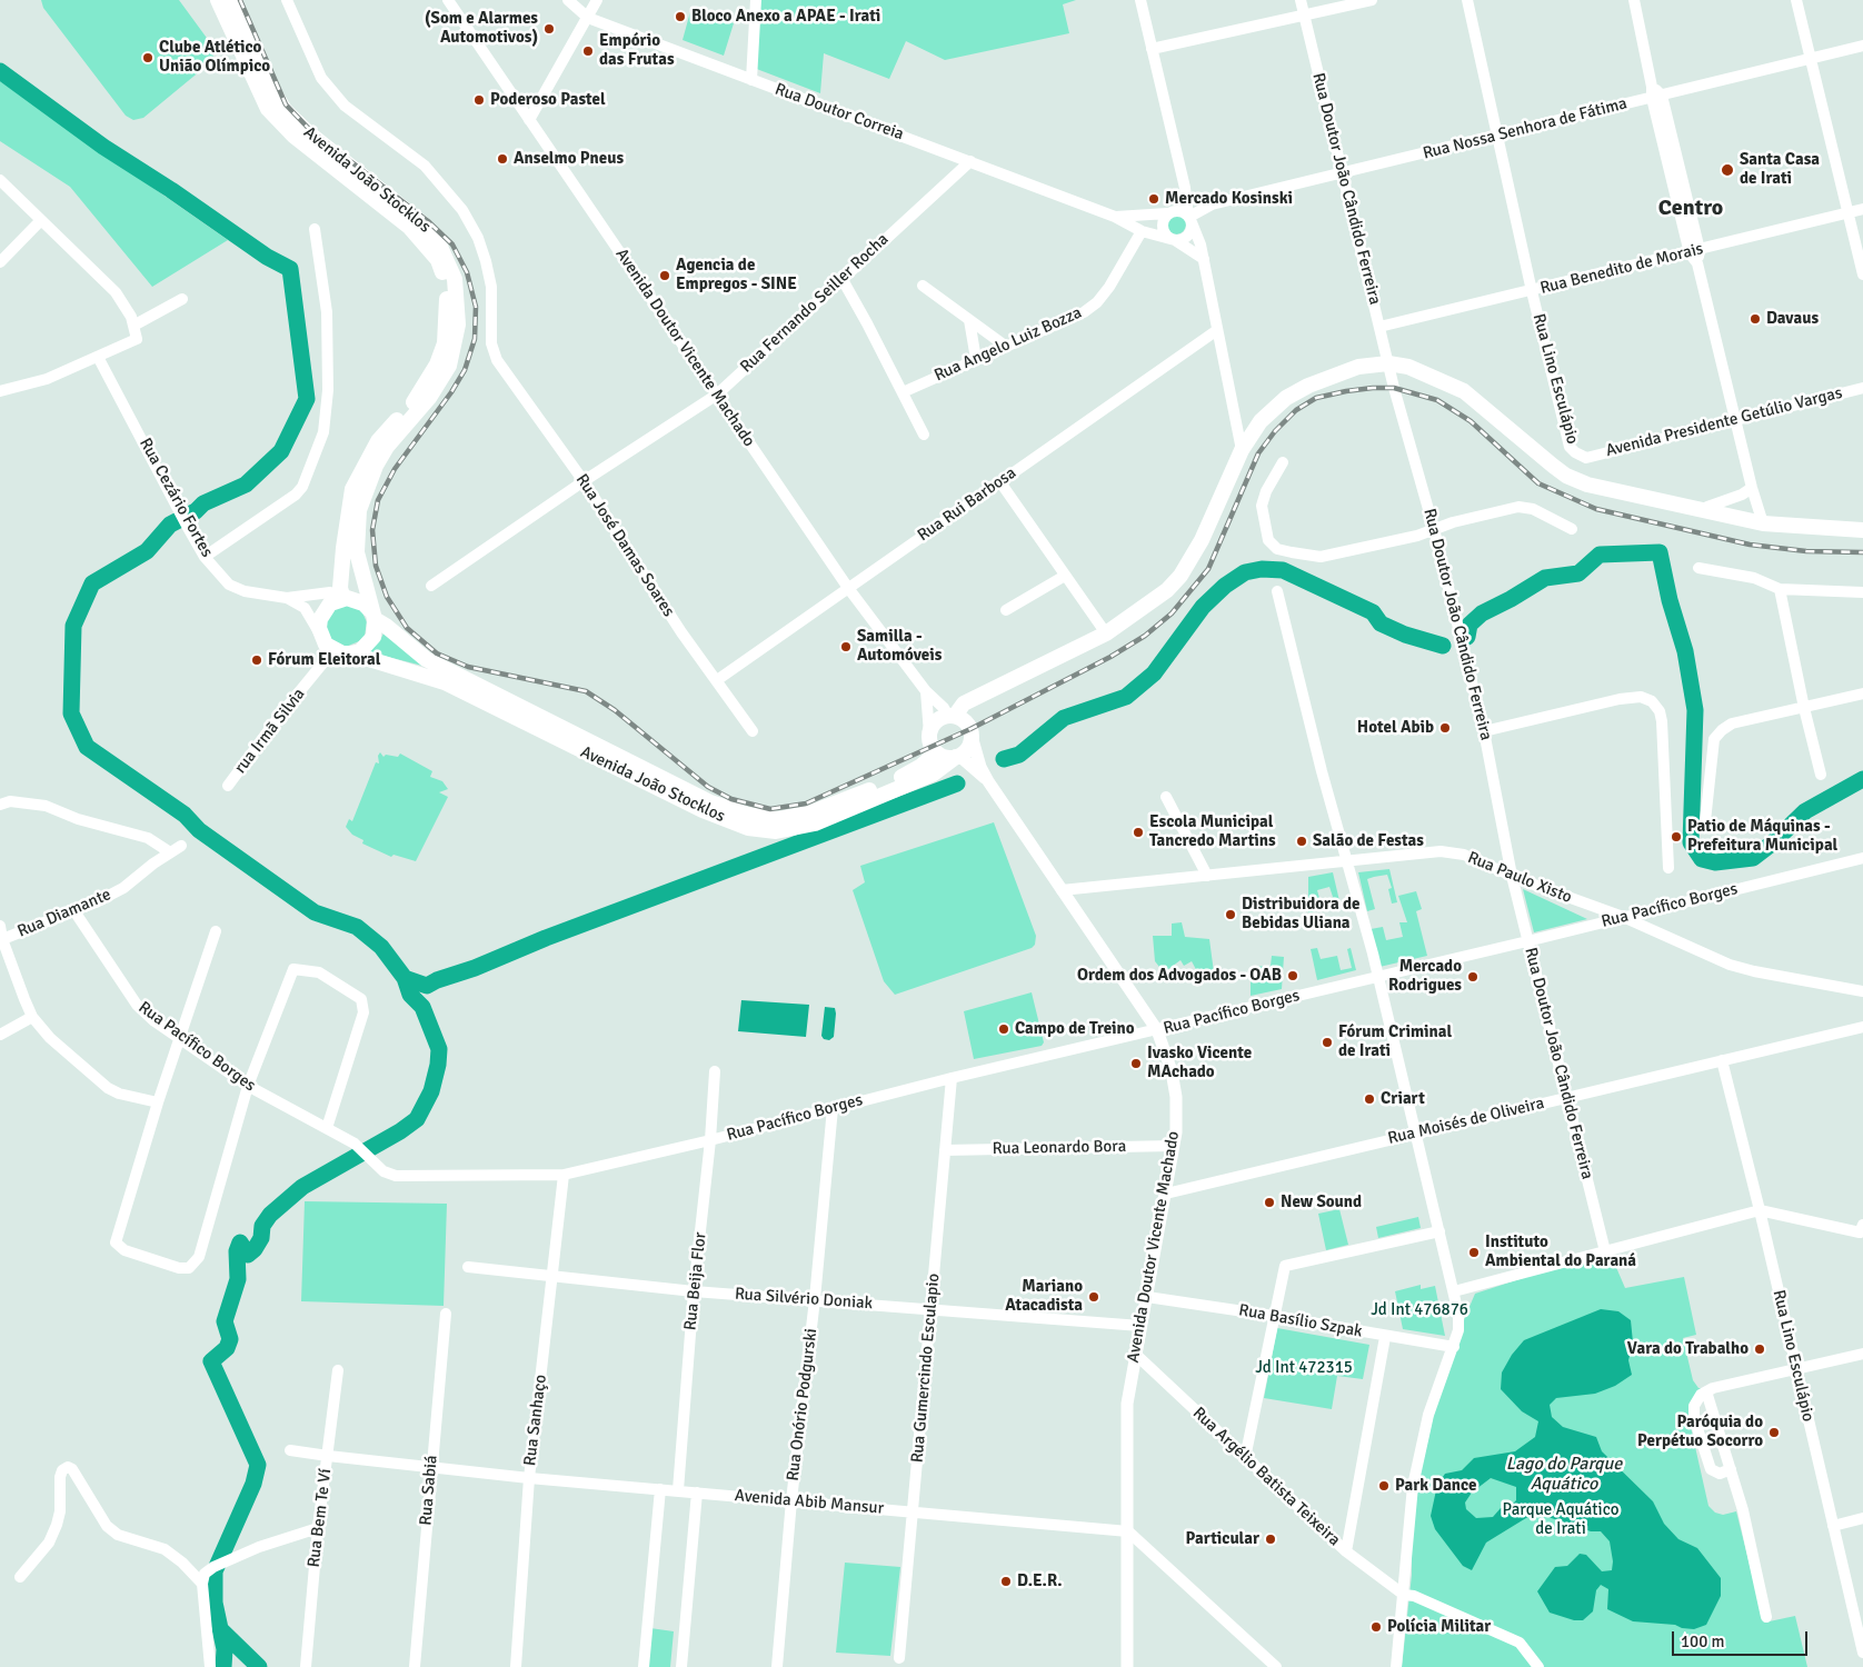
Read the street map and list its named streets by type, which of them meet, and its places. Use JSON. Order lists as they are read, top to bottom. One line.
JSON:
{"streets":{"main road":["Avenida João Stocklos"],"street":["Rua Doutor Correia","Rua Nossa Senhora de Fátima","Rua Doutor João Cândido Ferreira","Rua Benedito de Morais","Rua Fernando Seiller Rocha","Rua Angelo Luiz Bozza","Avenida Doutor Vicente Machado","Rua Lino Esculápio","Avenida Presidente Getúlio Vargas","Rua Cezário Fortes","Rua Rui Barbosa","Rua José Damas Soares","rua Irmã Silvia","Rua Paulo Xisto","Rua Pacífico Borges","Rua Diamante","Rua Moisés de Oliveira","Rua Leonardo Bora","Rua Beija Flor","Rua Silvério Doniak","Rua Basílio Szpak","Rua Gumercindo Esculapio","Rua Onório Podgurski","Rua Sanhaço","Rua Argélio Batista Teixeira","Rua Sabiá","Avenida Abib Mansur","Rua Bem Te Ví"]},"crossings":[["Rua Doutor Correia","Rua Nossa Senhora de Fátima"],["Rua Doutor Correia","Rua Fernando Seiller Rocha"],["Rua Doutor Correia","Rua Angelo Luiz Bozza"],["Rua Nossa Senhora de Fátima","Rua Doutor João Cândido Ferreira"],["Rua Nossa Senhora de Fátima","Rua Lino Esculápio"],["Avenida João Stocklos","Avenida Doutor Vicente Machado"],["Avenida João Stocklos","Rua Cezário Fortes"],["Avenida João Stocklos","rua Irmã Silvia"],["Rua Doutor João Cândido Ferreira","Rua Benedito de Morais"],["Rua Doutor João Cândido Ferreira","Rua Paulo Xisto"],["Rua Doutor João Cândido Ferreira","Rua Pacífico Borges"],["Rua Doutor João Cândido Ferreira","Rua Moisés de Oliveira"],["Rua Benedito de Morais","Rua Lino Esculápio"],["Rua Fernando Seiller Rocha","Avenida Doutor Vicente Machado"],["Rua Fernando Seiller Rocha","Rua José Damas Soares"],["Avenida Doutor Vicente Machado","Rua Rui Barbosa"],["Avenida Doutor Vicente Machado","Rua Paulo Xisto"],["Avenida Doutor Vicente Machado","Rua Pacífico Borges"],["Avenida Doutor Vicente Machado","Rua Moisés de Oliveira"],["Avenida Doutor Vicente Machado","Rua Leonardo Bora"],["Avenida Doutor Vicente Machado","Rua Silvério Doniak"],["Avenida Doutor Vicente Machado","Rua Basílio Szpak"],["Avenida Doutor Vicente Machado","Rua Argélio Batista Teixeira"],["Avenida Doutor Vicente Machado","Avenida Abib Mansur"],["Rua Lino Esculápio","Avenida Presidente Getúlio Vargas"],["Rua Lino Esculápio","Rua Moisés de Oliveira"],["Rua Cezário Fortes","rua Irmã Silvia"],["Rua Rui Barbosa","Rua José Damas Soares"],["Rua Paulo Xisto","Rua Pacífico Borges"],["Rua Pacífico Borges","Rua Diamante"],["Rua Pacífico Borges","Rua Beija Flor"],["Rua Pacífico Borges","Rua Gumercindo Esculapio"],["Rua Pacífico Borges","Rua Onório Podgurski"],["Rua Pacífico Borges","Rua Sanhaço"],["Rua Leonardo Bora","Rua Gumercindo Esculapio"],["Rua Beija Flor","Rua Silvério Doniak"],["Rua Beija Flor","Avenida Abib Mansur"],["Rua Silvério Doniak","Rua Gumercindo Esculapio"],["Rua Silvério Doniak","Rua Onório Podgurski"],["Rua Silvério Doniak","Rua Sanhaço"],["Rua Gumercindo Esculapio","Avenida Abib Mansur"],["Rua Onório Podgurski","Avenida Abib Mansur"],["Rua Sanhaço","Avenida Abib Mansur"],["Rua Sabiá","Avenida Abib Mansur"],["Avenida Abib Mansur","Rua Bem Te Ví"]],"districts":["Centro"],"water":["Lago do Parque Aquático"],"parks":["Jd Int 476876","Jd Int 472315","Parque Aquático de Irati"],"places":["Bloco Anexo a APAE - Irati","(Som e Alarmes Automotivos)","Empório das Frutas","Clube Atlético União Olímpico","Poderoso Pastel","Anselmo Pneus","Santa Casa de Irati","Mercado Kosinski","Agencia de Empregos - SINE","Davaus","Samilla - Automóveis","Fórum Eleitoral","Hotel Abib","Escola Municipal Tancredo Martins","Patio de Máquinas - Prefeitura Municipal","Salão de Festas","Distribuidora de Bebidas Uliana","Ordem dos Advogados - OAB","Mercado Rodrigues","Campo de Treino","Fórum Criminal de Irati","Ivasko Vicente MAchado","Criart","New Sound","Instituto Ambiental do Paraná","Mariano Atacadista","Vara do Trabalho","Paróquia do Perpétuo Socorro","Park Dance","Particular","D.E.R.","Polícia Militar"],"scale_bar":"100 m"}
